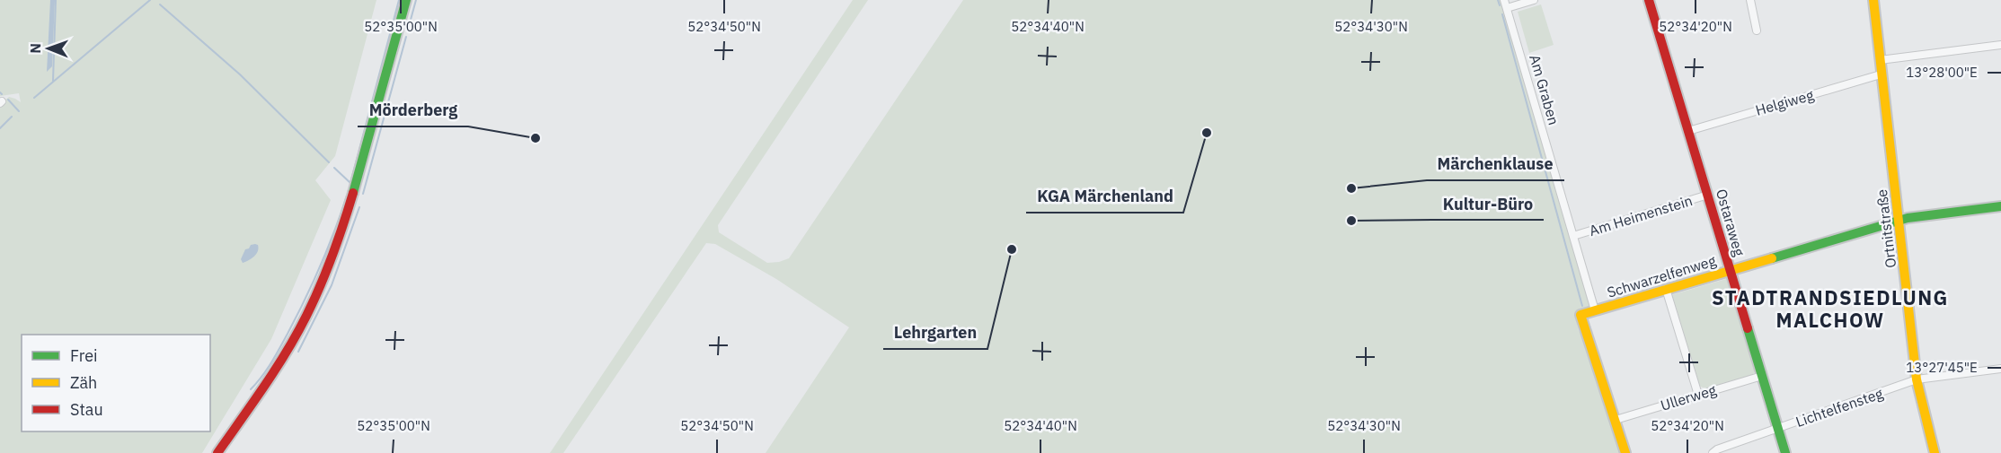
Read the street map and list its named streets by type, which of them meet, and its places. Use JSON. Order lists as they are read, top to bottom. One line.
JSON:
{"streets":{"street":["Am Graben","Helgiweg","Am Heimenstein","Ostaraweg","Ortnitstraße","Schwarzelfenweg","Ullerweg","Lichtelfensteg"]},"crossings":[["Am Graben","Am Heimenstein"],["Am Graben","Schwarzelfenweg"],["Helgiweg","Ostaraweg"],["Helgiweg","Ortnitstraße"],["Am Heimenstein","Ostaraweg"],["Ostaraweg","Schwarzelfenweg"],["Ostaraweg","Ullerweg"],["Ostaraweg","Lichtelfensteg"],["Ortnitstraße","Schwarzelfenweg"],["Ortnitstraße","Lichtelfensteg"],["Schwarzelfenweg","Ullerweg"]],"districts":["STADTRANDSIEDLUNG MALCHOW"],"places":["KGA Märchenland","Mörderberg","Märchenklause","Kultur-Büro","Lehrgarten"],"legend":["Frei","Zäh","Stau"],"north":"left","coordinates":["52°35'00\"N","52°34'50\"N","52°34'40\"N","52°34'30\"N","52°34'20\"N","13°28'00\"E","13°27'45\"E"]}
